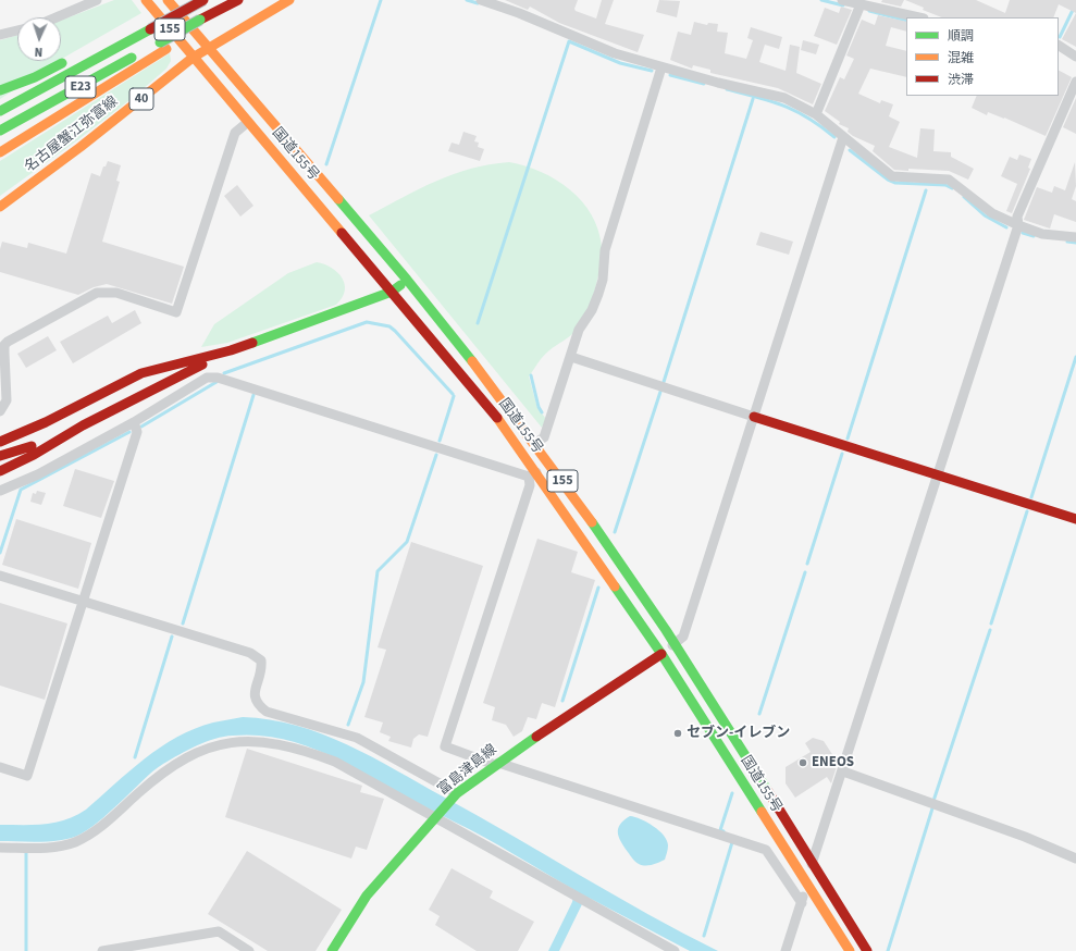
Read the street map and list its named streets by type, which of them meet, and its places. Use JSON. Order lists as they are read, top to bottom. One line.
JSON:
{"streets":{"main road":["155","E23","40","名古屋蟹江弥富線","国道155号","富島津島線"]},"crossings":[["名古屋蟹江弥富線","国道155号"],["国道155号","富島津島線"]],"places":["セブン-イレブン","ENEOS"],"legend":["順調","混雑","渋滞"],"north":"bottom"}
